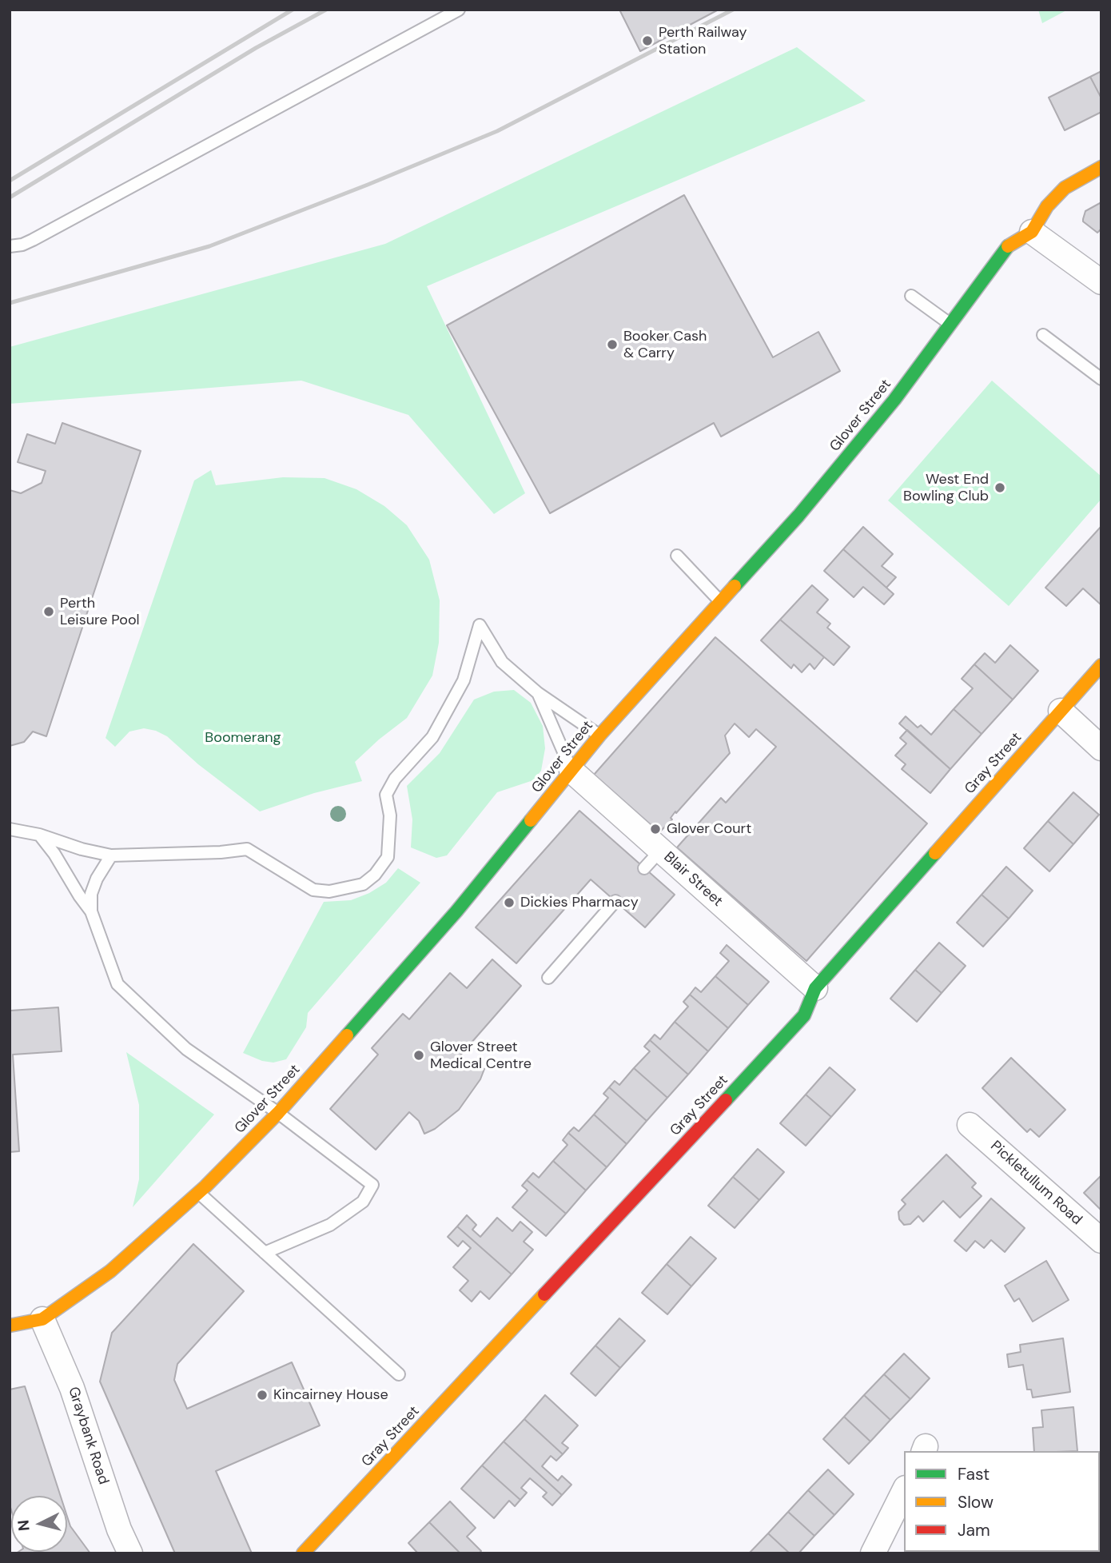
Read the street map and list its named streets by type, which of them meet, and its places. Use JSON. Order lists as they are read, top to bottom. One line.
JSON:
{"streets":{"street":["Glover Street","Gray Street","Blair Street","Pickletullum Road","Graybank Road"]},"crossings":[["Glover Street","Blair Street"],["Glover Street","Graybank Road"],["Gray Street","Blair Street"]],"parks":["Boomerang"],"places":["Perth Railway Station","Booker Cash & Carry","West End Bowling Club","Perth Leisure Pool","Glover Court","Dickies Pharmacy","Glover Street Medical Centre","Kincairney House"],"legend":["Fast","Slow","Jam"],"north":"left"}
